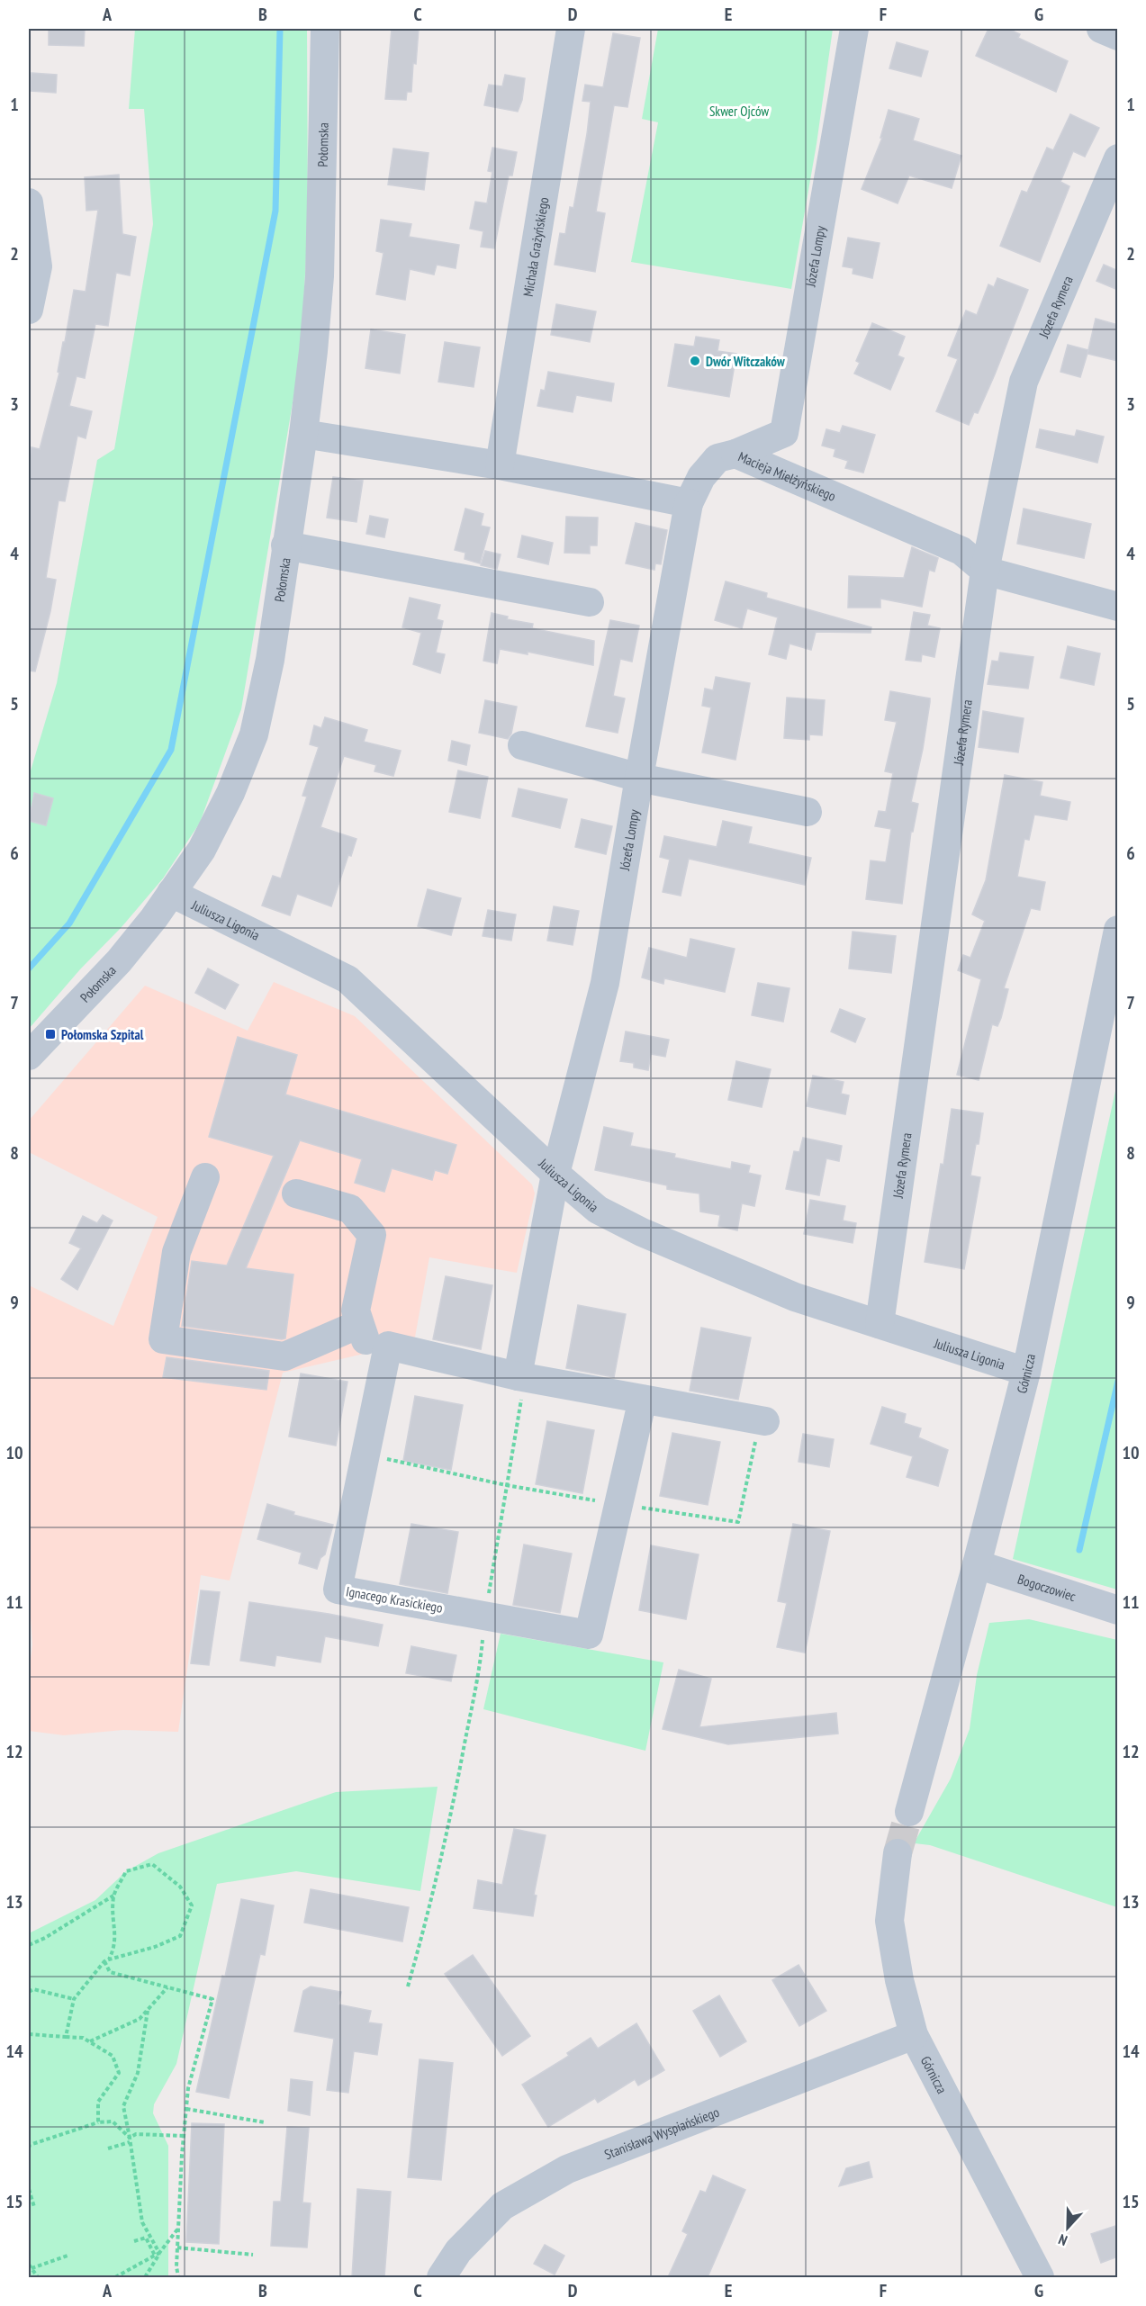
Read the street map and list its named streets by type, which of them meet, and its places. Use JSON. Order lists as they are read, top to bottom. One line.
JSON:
{"streets":{"street":["Połomska","Michała Grażyńskiego","Józefa Lompy","Józefa Rymera","Macieja Mielżyńskiego","Juliusza Ligonia","Górnicza","Bogoczowiec","Ignacego Krasickiego","Stanisława Wyspiańskiego"]},"crossings":[["Połomska","Juliusza Ligonia"],["Józefa Lompy","Macieja Mielżyńskiego"],["Józefa Lompy","Juliusza Ligonia"],["Józefa Rymera","Macieja Mielżyńskiego"],["Józefa Rymera","Juliusza Ligonia"],["Juliusza Ligonia","Górnicza"],["Górnicza","Bogoczowiec"],["Górnicza","Stanisława Wyspiańskiego"]],"parks":["Skwer Ojców"],"places":{"other":["Dwór Witczaków"],"transit":["Połomska Szpital"]},"north":"bottom","grid":{"columns":["A","B","C","D","E","F","G"],"rows":["1","2","3","4","5","6","7","8","9","10","11","12","13","14","15"]}}
